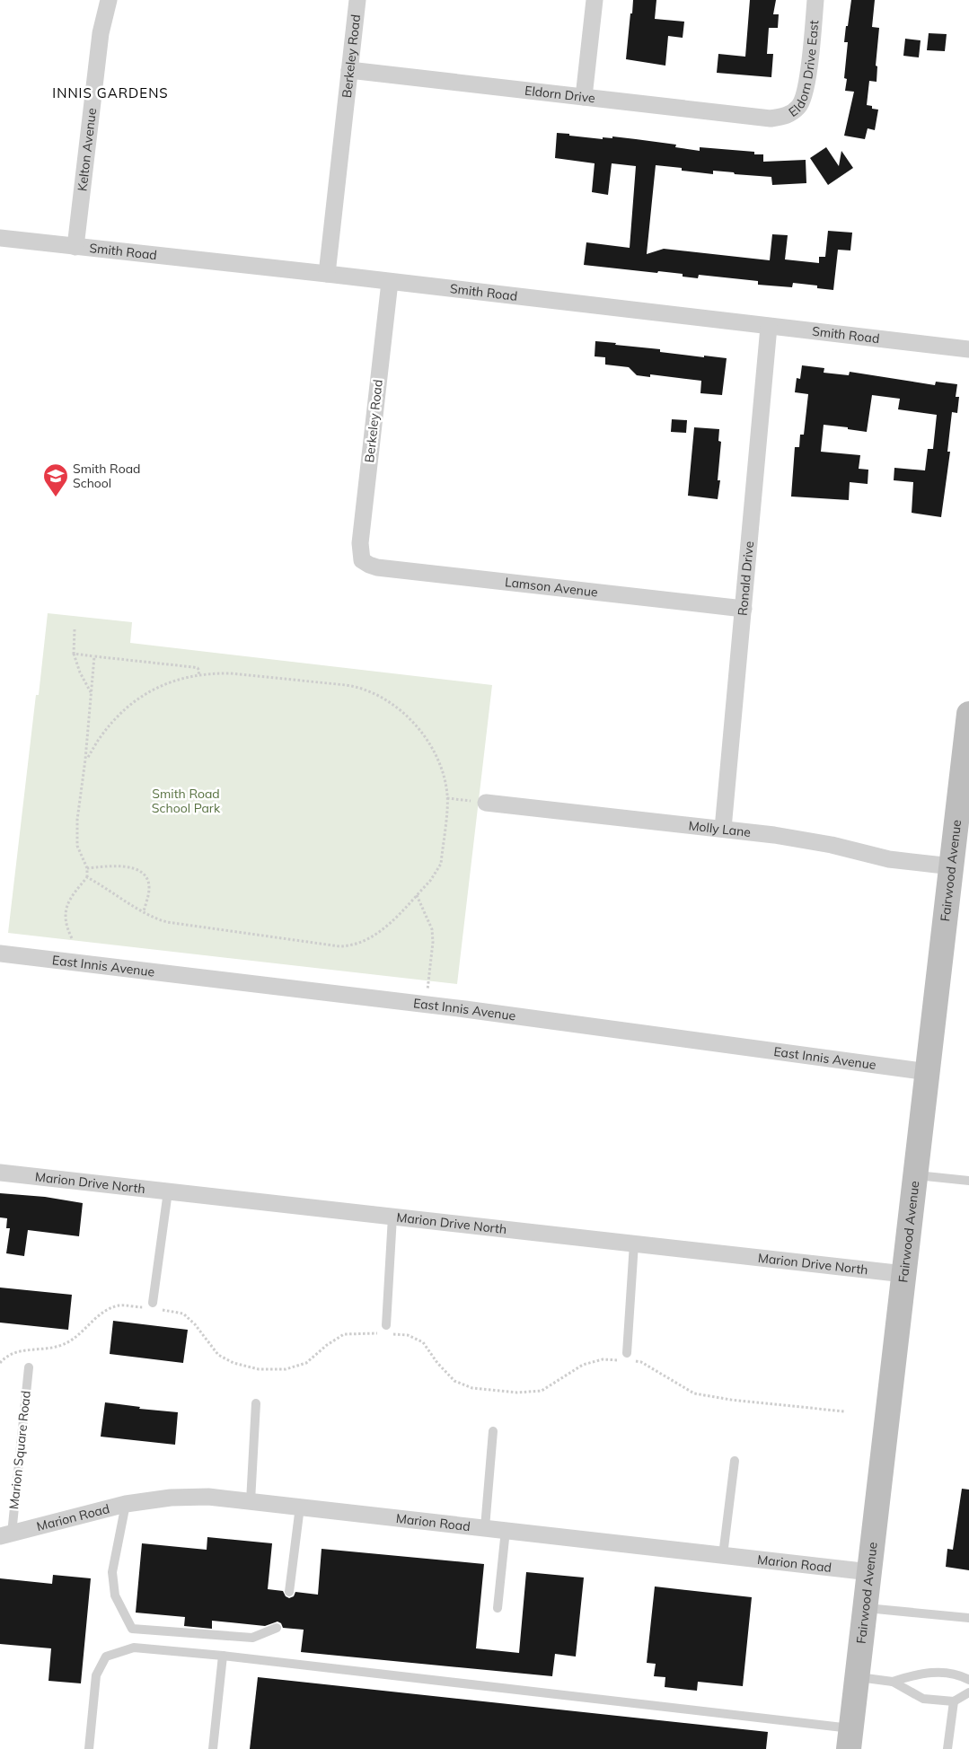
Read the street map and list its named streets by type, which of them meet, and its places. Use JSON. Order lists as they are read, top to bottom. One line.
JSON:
{"streets":{"street":["Berkeley Road","Eldorn Drive East","Eldorn Drive","Kelton Avenue","Smith Road","Ronald Drive","Lamson Avenue","Molly Lane","Fairwood Avenue","East Innis Avenue","Marion Drive North","Marion Road"],"lane":["Marion Square Road"]},"crossings":[["Berkeley Road","Eldorn Drive"],["Berkeley Road","Smith Road"],["Berkeley Road","Lamson Avenue"],["Eldorn Drive East","Eldorn Drive"],["Kelton Avenue","Smith Road"],["Smith Road","Ronald Drive"],["Ronald Drive","Lamson Avenue"],["Ronald Drive","Molly Lane"],["Molly Lane","Fairwood Avenue"],["Fairwood Avenue","East Innis Avenue"],["Fairwood Avenue","Marion Drive North"],["Fairwood Avenue","Marion Road"],["Marion Square Road","Marion Road"]],"districts":["INNIS GARDENS"],"parks":["Smith Road School Park"],"places":{"school or university":["Smith Road School"]}}
